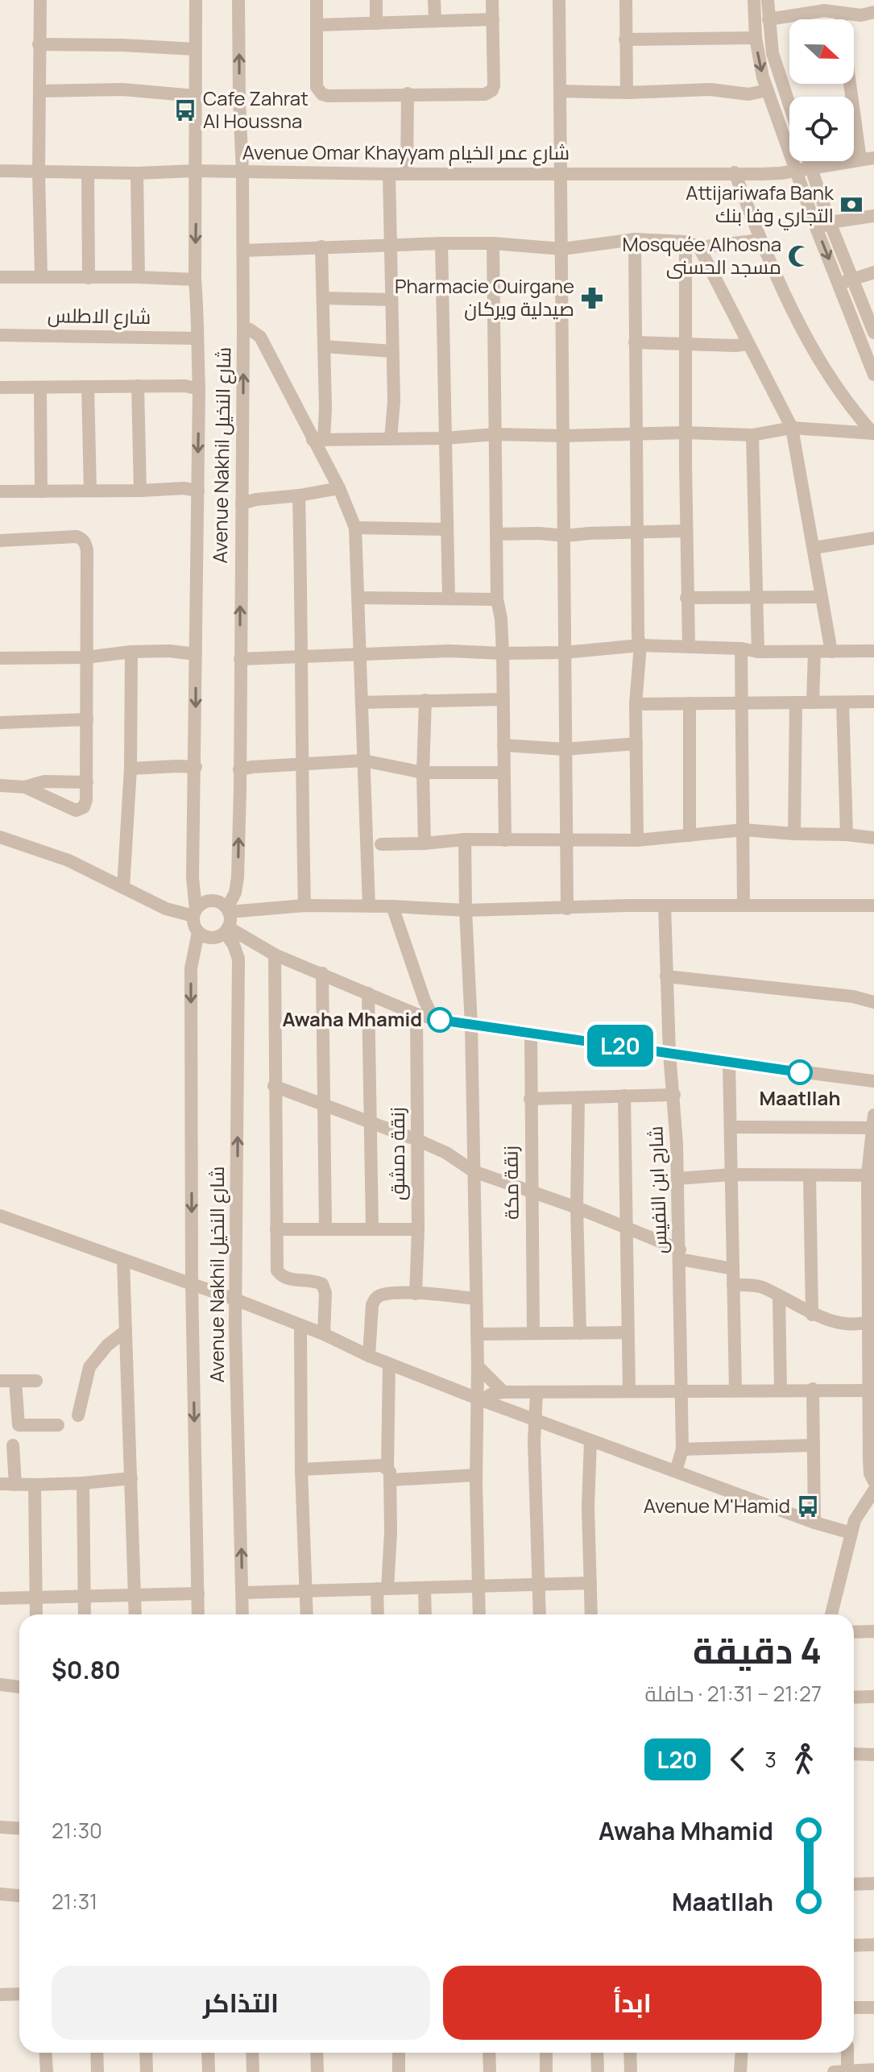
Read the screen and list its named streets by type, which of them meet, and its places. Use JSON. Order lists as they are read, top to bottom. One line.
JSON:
{"streets":{"street":["Avenue Omar Khayyam شارع عمر الخيام","شارع الاطلس","Avenue Nakhil شارع النخيل","زنقة دمشق","زنقة مكة","شارح ابن النفيس"]},"crossings":[["Avenue Omar Khayyam شارع عمر الخيام","Avenue Nakhil شارع النخيل"],["شارع الاطلس","Avenue Nakhil شارع النخيل"]],"places":{"bus stop":["Cafe Zahrat Al Houssna","Avenue M'Hamid"],"bank":["Attijariwafa Bank التجاري وفا بنك"],"mosque":["Mosquée Alhosna مسجد الحسنى"],"pharmacy":["Pharmacie Ouirgane صيدلية ويركان"],"other":["Awaha Mhamid","Maatllah"]},"lines":["bus line L20"],"north":"right","page":{"on_map":"L20","heading":["4 دقيقة","21:27 – 21:31 · حافلة","$0.80"],"legs":["3","L20"],"list":[{"name":"Awaha Mhamid","value":"21:30"},{"name":"Maatllah","value":"21:31"}],"buttons":["ابدأ","التذاكر"]}}
